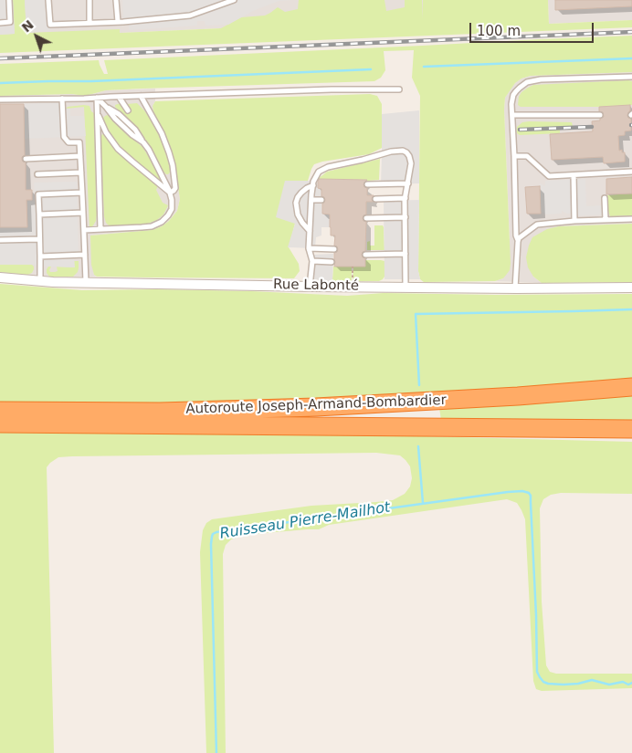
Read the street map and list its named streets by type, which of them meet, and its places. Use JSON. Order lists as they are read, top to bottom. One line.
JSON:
{"streets":{"highway":["Autoroute Joseph-Armand-Bombardier"],"street":["Rue Labonté"]},"water":["Ruisseau Pierre-Mailhot"],"scale_bar":"100 m","north":"top left"}
